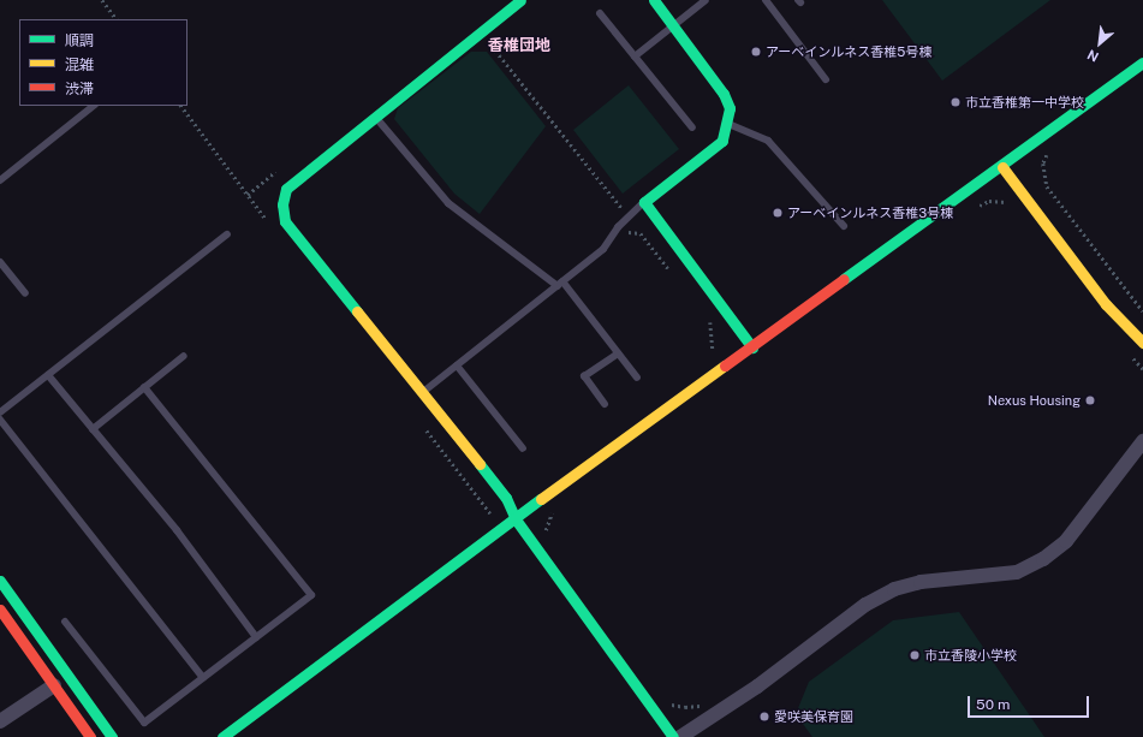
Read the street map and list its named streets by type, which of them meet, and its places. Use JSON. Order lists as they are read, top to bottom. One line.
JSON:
{"districts":["香椎団地"],"places":["アーベインルネス香椎5号棟","市立香椎第一中学校","アーベインルネス香椎3号棟","Nexus Housing","市立香陵小学校","愛咲美保育園"],"legend":["順調","混雑","渋滞"],"scale_bar":"50 m","north":"bottom left"}
